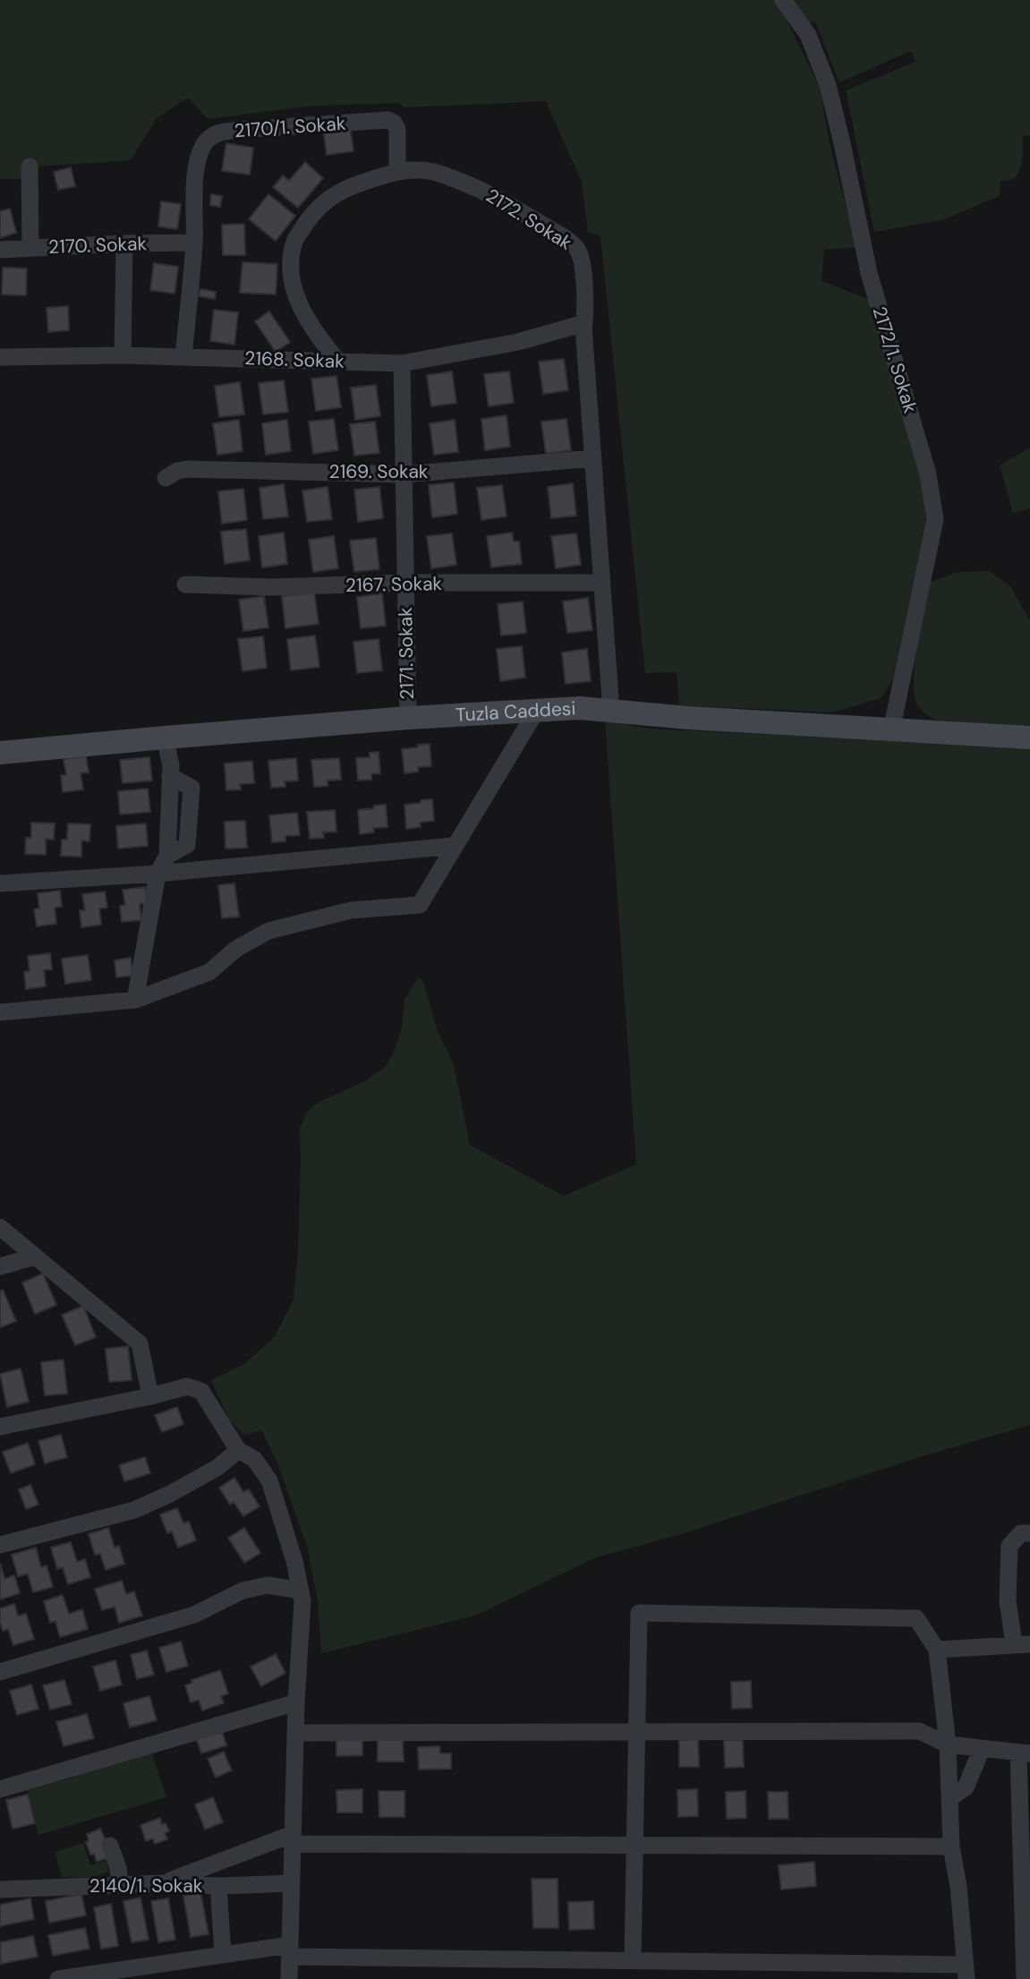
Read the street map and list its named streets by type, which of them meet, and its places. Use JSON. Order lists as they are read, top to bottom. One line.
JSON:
{"streets":{"main road":["Tuzla Caddesi"],"street":["2170/1. Sokak","2172. Sokak","2170. Sokak","2168. Sokak","2172/1. Sokak","2169. Sokak","2167. Sokak","2171. Sokak","2140/1. Sokak"]},"crossings":[["2170/1. Sokak","2172. Sokak"],["2170/1. Sokak","2170. Sokak"],["2170/1. Sokak","2168. Sokak"],["2172. Sokak","2168. Sokak"],["2172. Sokak","2169. Sokak"],["2172. Sokak","2167. Sokak"],["2172. Sokak","Tuzla Caddesi"],["2168. Sokak","2171. Sokak"],["2172/1. Sokak","Tuzla Caddesi"],["2169. Sokak","2171. Sokak"],["2167. Sokak","2171. Sokak"],["2171. Sokak","Tuzla Caddesi"]]}
